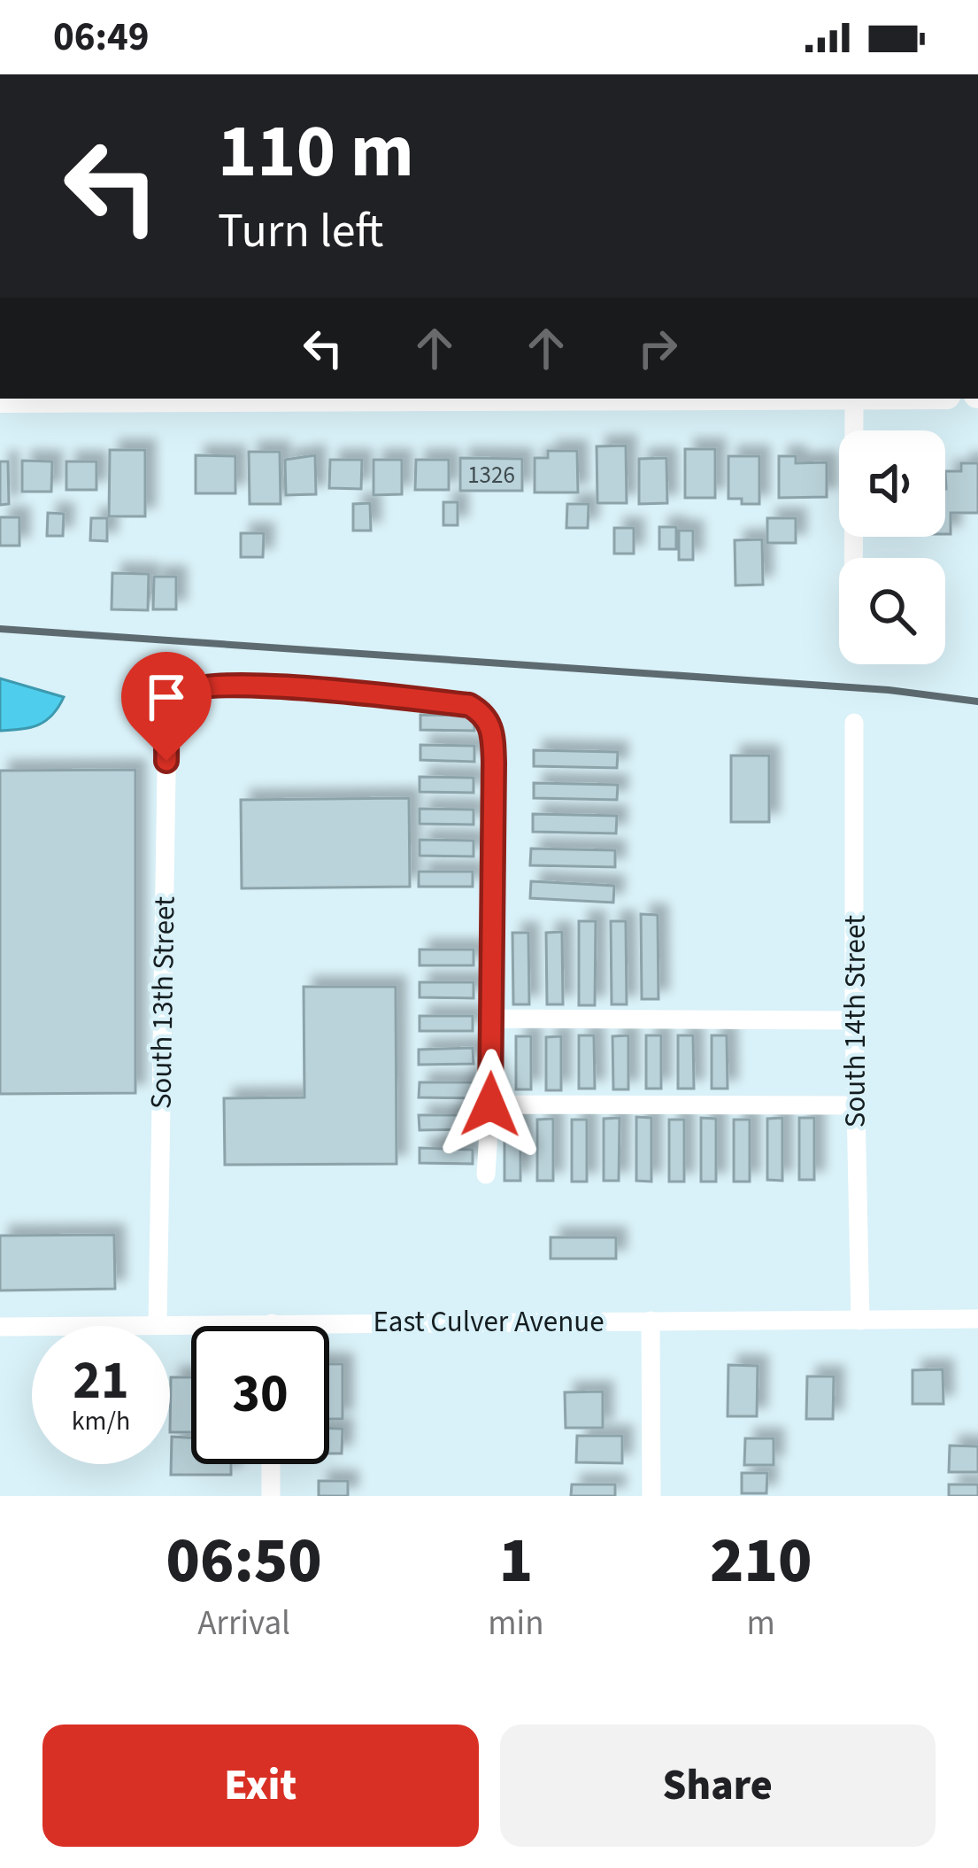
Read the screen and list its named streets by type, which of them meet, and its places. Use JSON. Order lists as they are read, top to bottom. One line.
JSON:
{"streets":{"street":["South 13th Street","South 14th Street","East Culver Avenue"]},"crossings":[["South 13th Street","East Culver Avenue"],["South 14th Street","East Culver Avenue"]],"house_numbers":["1326"],"page":{"status":"06:49","turn":["110 m","Turn left"],"speed":"21 km/h","limit":"30","eta":["06:50","Arrival","1","min","210","m"],"buttons":["Exit","Share"]}}
